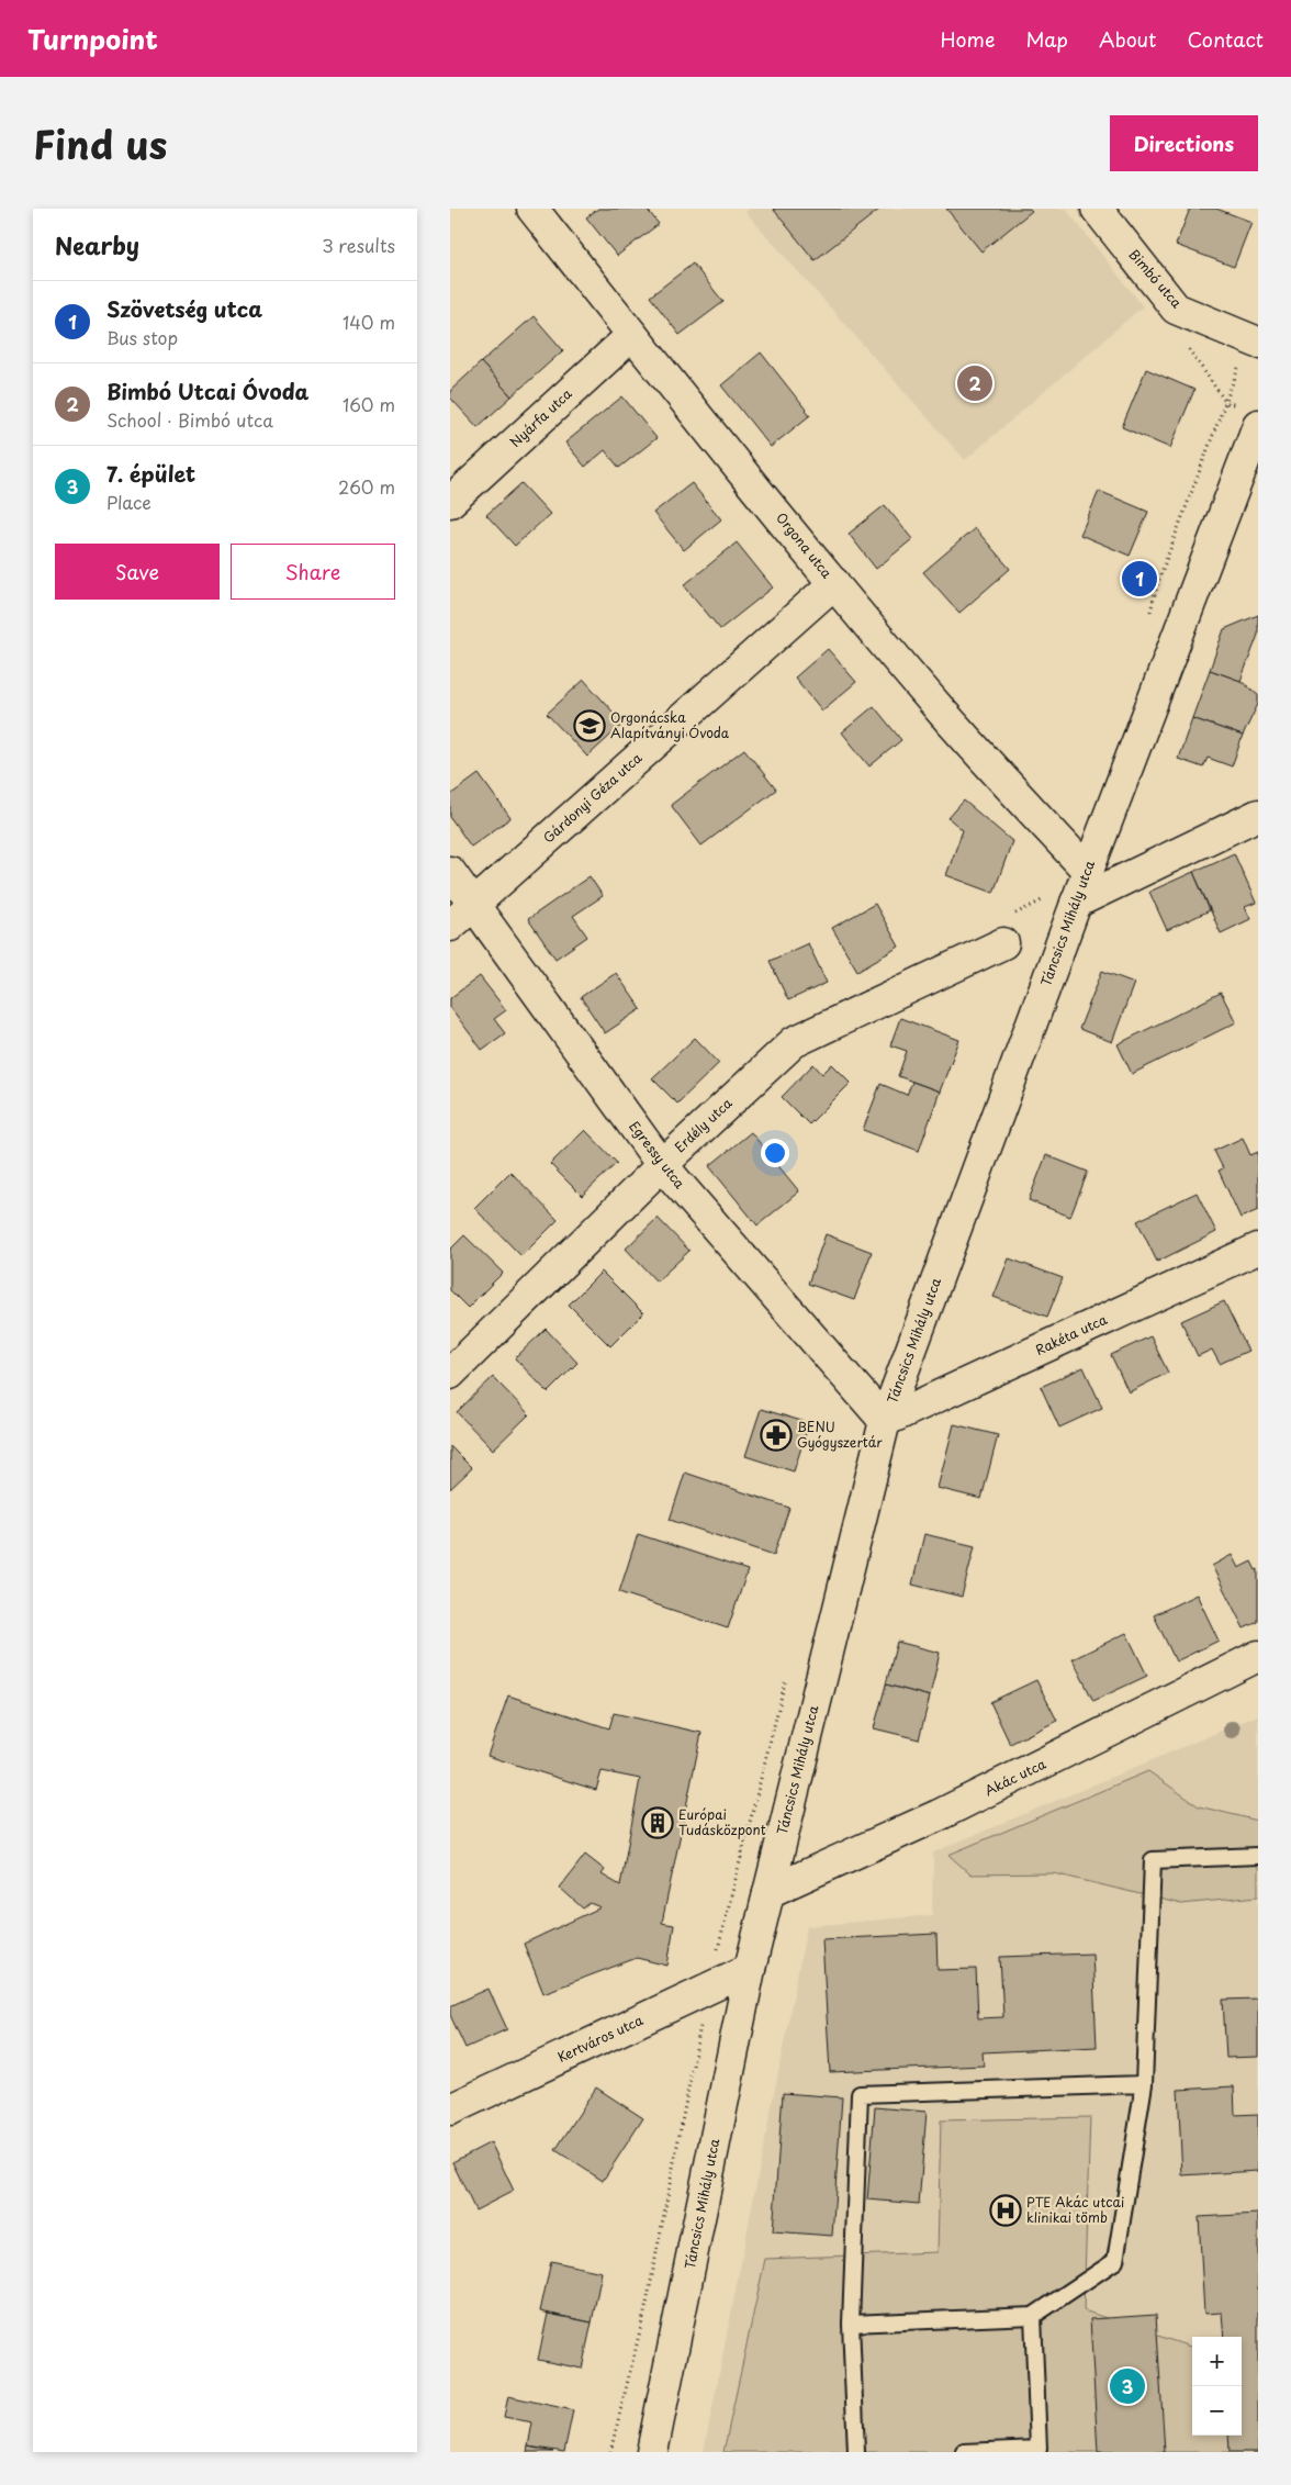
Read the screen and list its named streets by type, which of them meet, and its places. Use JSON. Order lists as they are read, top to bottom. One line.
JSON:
{"streets":{"street":["Bimbó utca","Nyárfa utca","Orgona utca","Gárdonyi Géza utca","Táncsics Mihály utca","Erdély utca","Egressy utca","Rakéta utca","Akác utca","Kertváros utca"]},"crossings":[["Nyárfa utca","Orgona utca"],["Orgona utca","Gárdonyi Géza utca"],["Orgona utca","Táncsics Mihály utca"],["Gárdonyi Géza utca","Egressy utca"],["Táncsics Mihály utca","Egressy utca"],["Táncsics Mihály utca","Rakéta utca"],["Táncsics Mihály utca","Akác utca"],["Táncsics Mihály utca","Kertváros utca"],["Erdély utca","Egressy utca"],["Egressy utca","Rakéta utca"]],"places":{"school or university":["Orgonácska Alapítványi Óvoda"],"pharmacy":["BENU Gyógyszertár"],"building":["Európai Tudásközpont"],"hospital":["PTE Akác utcai klinikai tömb"]},"page":{"header":"Turnpoint","nav":["Home","Map","About","Contact"],"title":"Find us","buttons":["Directions",["Save","Share"]],"heading":["Nearby","3 results"],"list":[{"mark":"1","name":"Szövetség utca","note":"Bus stop","value":"140 m"},{"mark":"2","name":"Bimbó Utcai Óvoda","note":"School · Bimbó utca","value":"160 m"},{"mark":"3","name":"7. épület","note":"Place","value":"260 m"}],"pins":["2","1","3"],"map_buttons":["+","−"]}}
